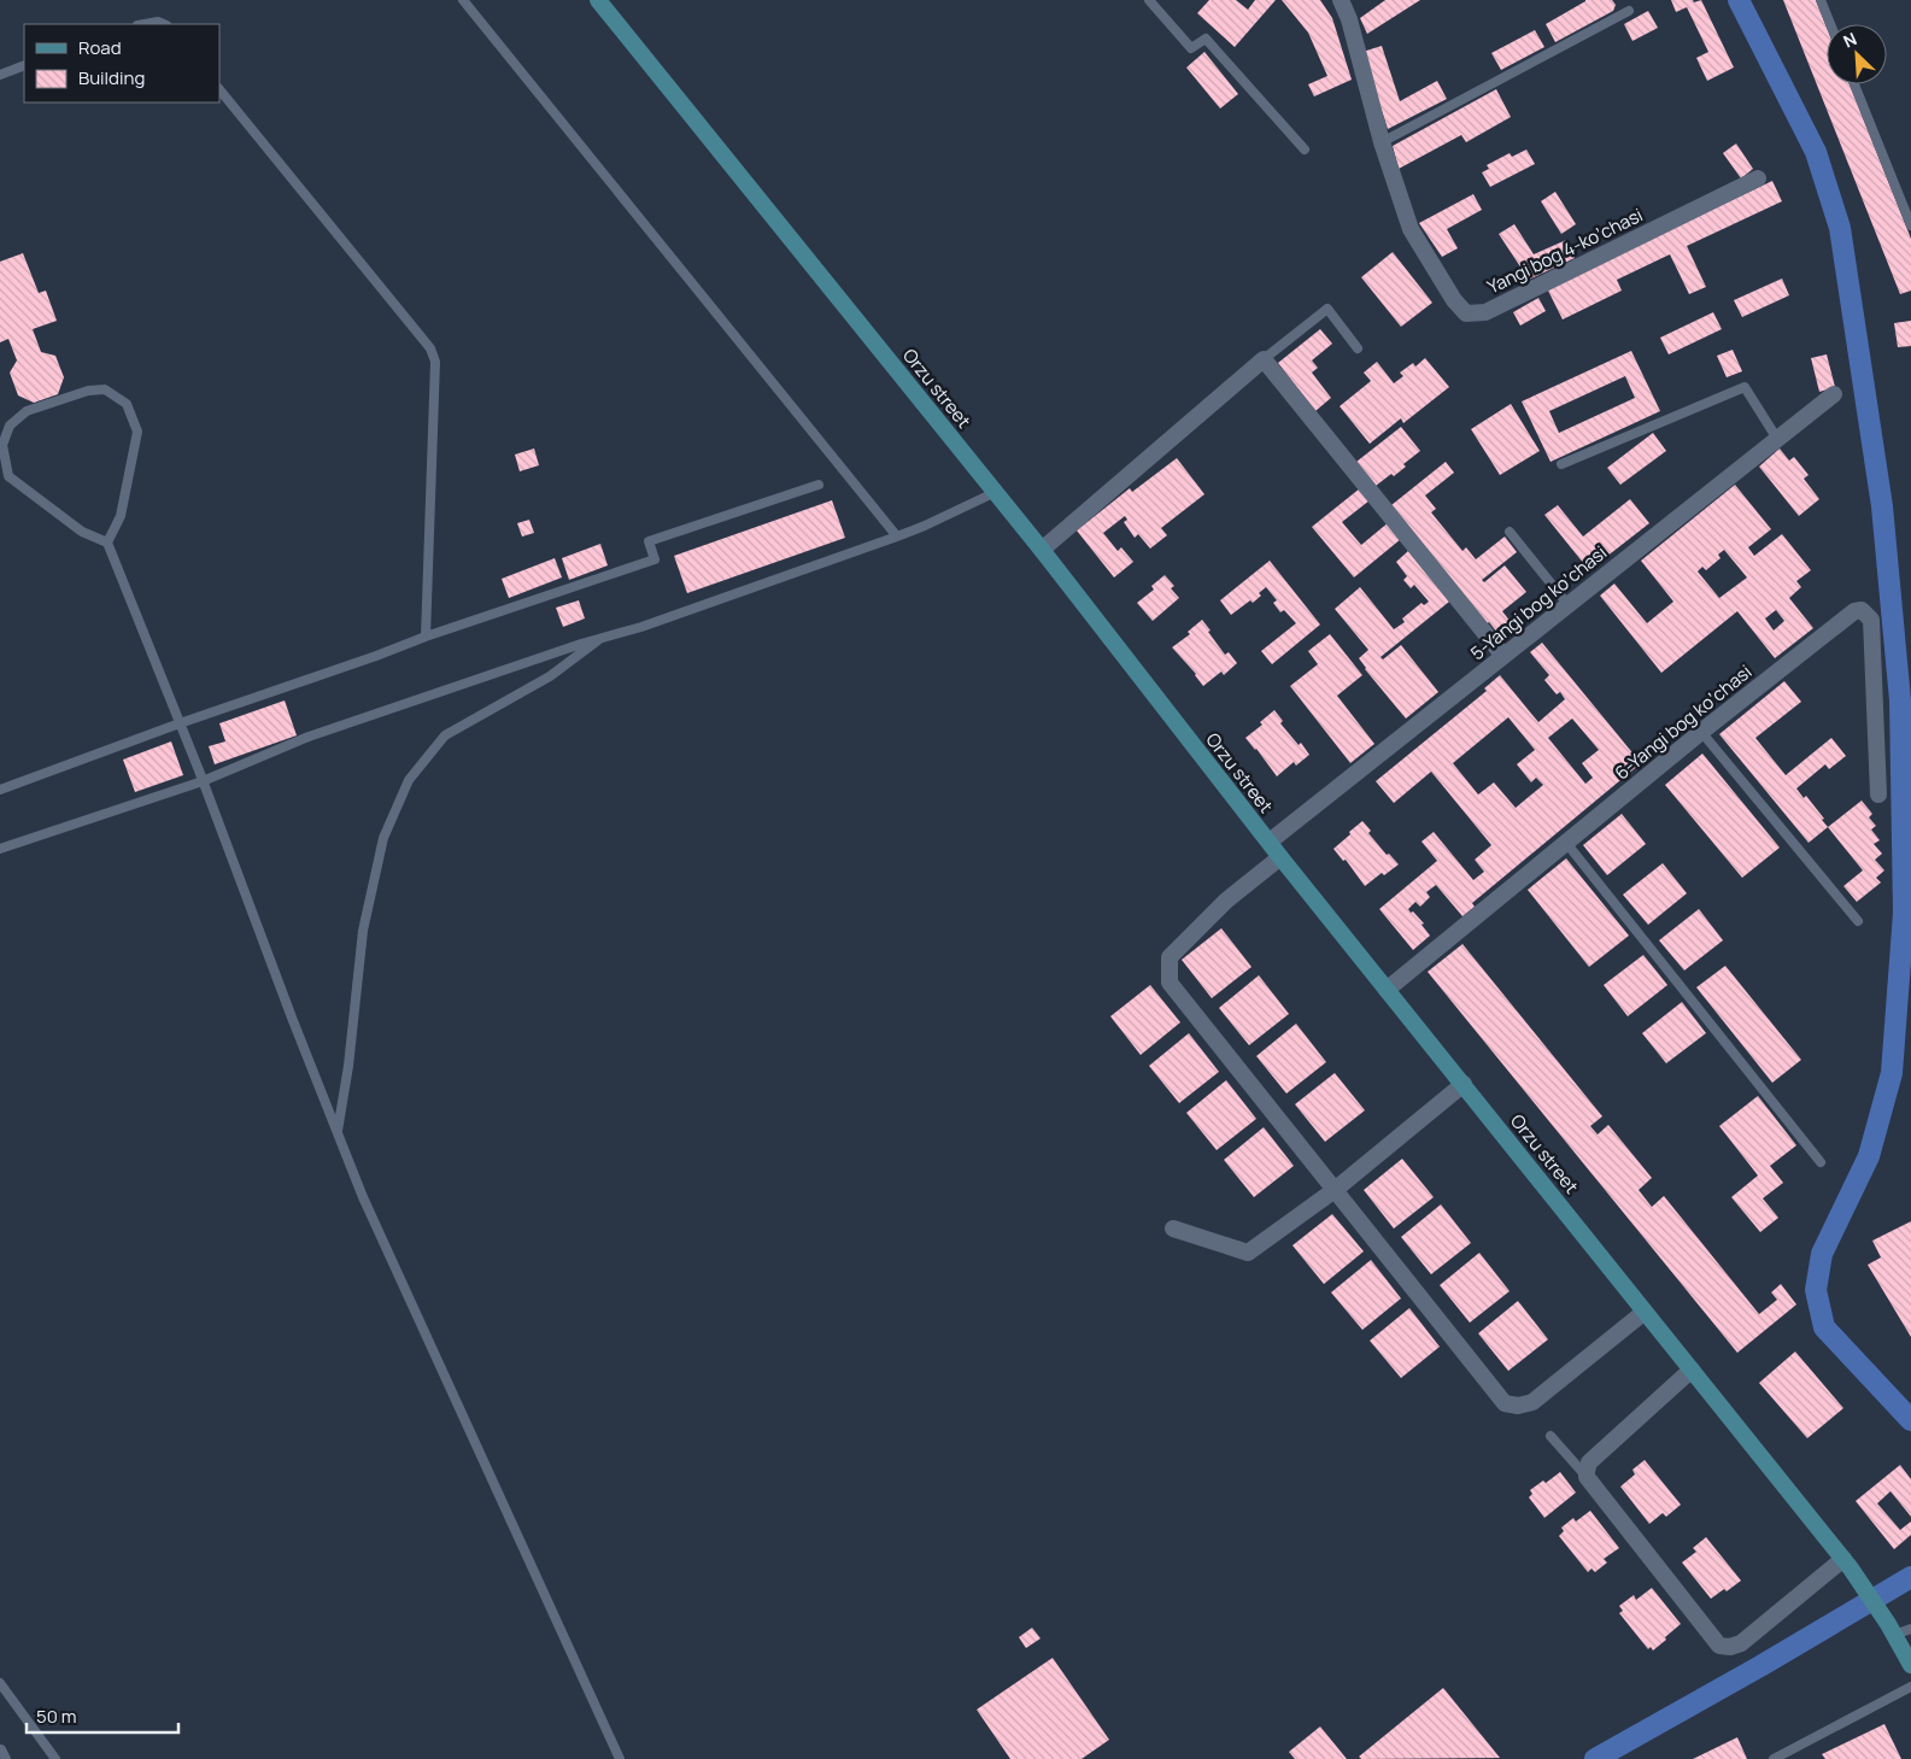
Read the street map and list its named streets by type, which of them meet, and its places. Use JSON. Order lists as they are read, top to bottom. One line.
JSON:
{"streets":{"main road":["Orzu street"],"street":["Yangi bog 4-koʼchasi","5-Yangi bog koʼchasi","6-Yangi bog koʼchasi"]},"crossings":[["Orzu street","5-Yangi bog koʼchasi"],["Orzu street","6-Yangi bog koʼchasi"]],"legend":["Road","Building"],"scale_bar":"50 m","north":"top left"}
